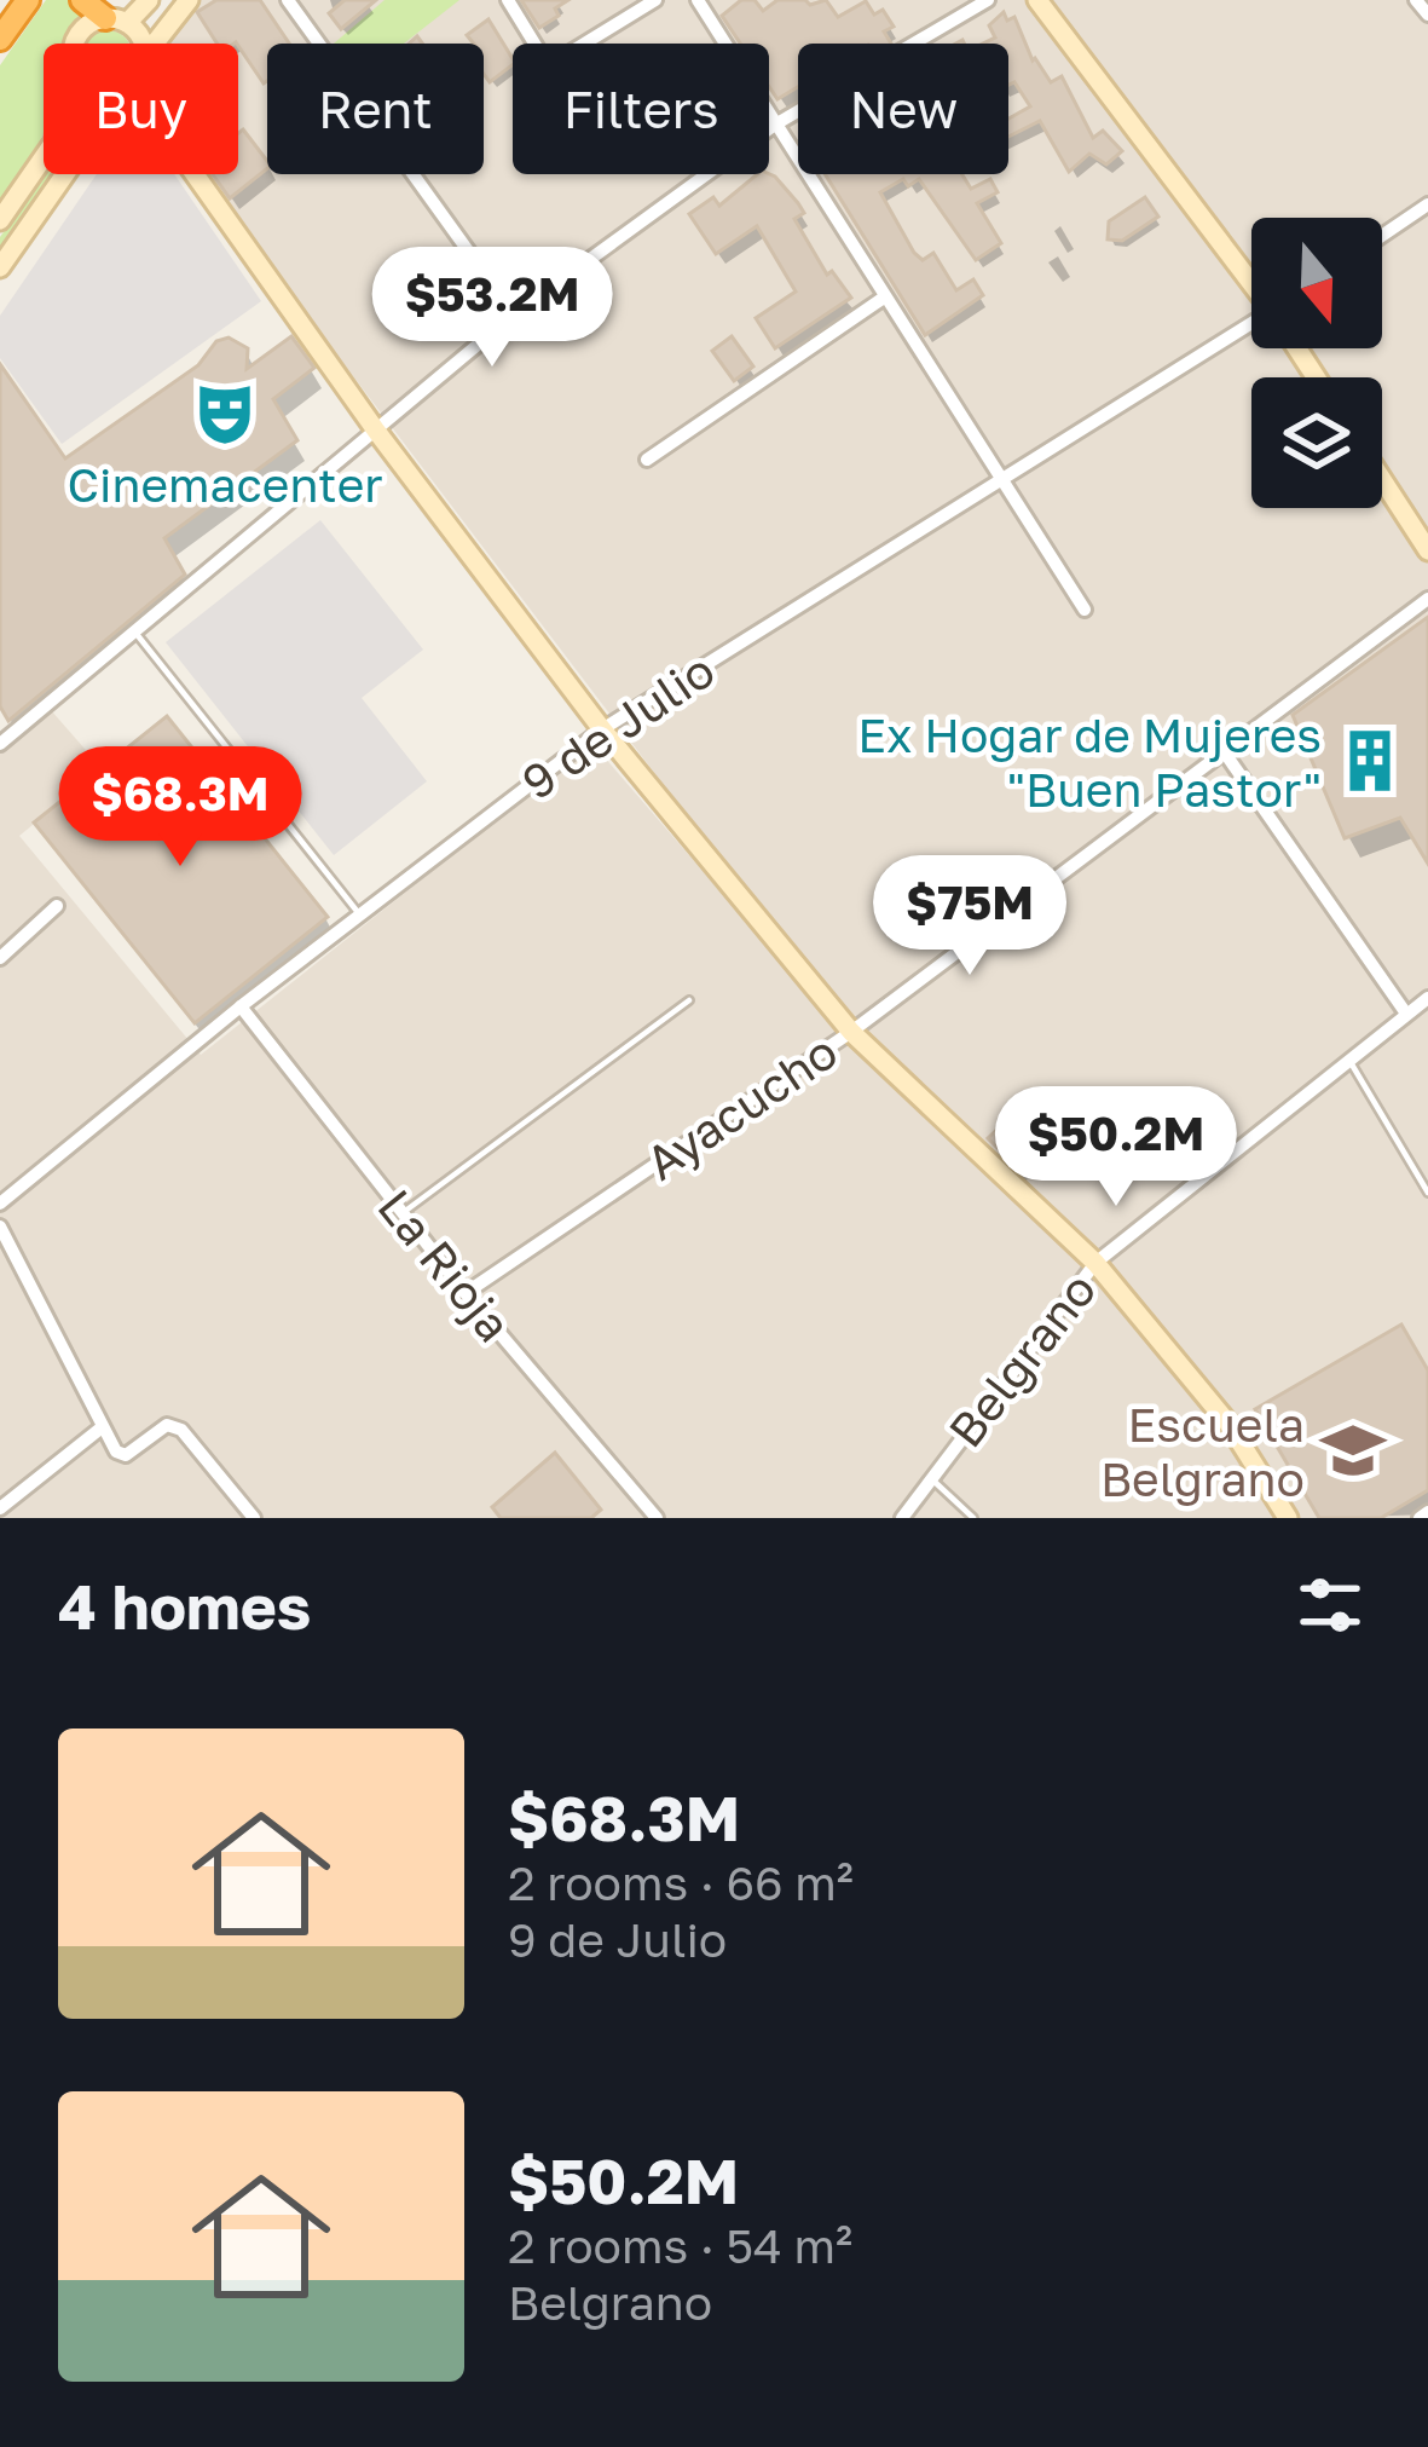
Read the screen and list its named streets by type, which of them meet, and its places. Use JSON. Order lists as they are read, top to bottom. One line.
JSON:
{"streets":{"street":["9 de Julio","Ayacucho","La Rioja","Belgrano"]},"crossings":[["9 de Julio","La Rioja"],["Ayacucho","La Rioja"]],"places":{"theatre":["Cinemacenter"],"building":["Ex Hogar de Mujeres \"Buen Pastor\""],"school or university":["Escuela Belgrano"]},"north":"bottom","page":{"chip":["Buy","Rent","Filters","New"],"price":["$53.2M","$68.3M","$75M","$50.2M"],"heading":"4 homes","list":[{"name":"$68.3M","note":"2 rooms · 66 m² · 9 de Julio"},{"name":"$50.2M","note":"2 rooms · 54 m² · Belgrano"}]}}
